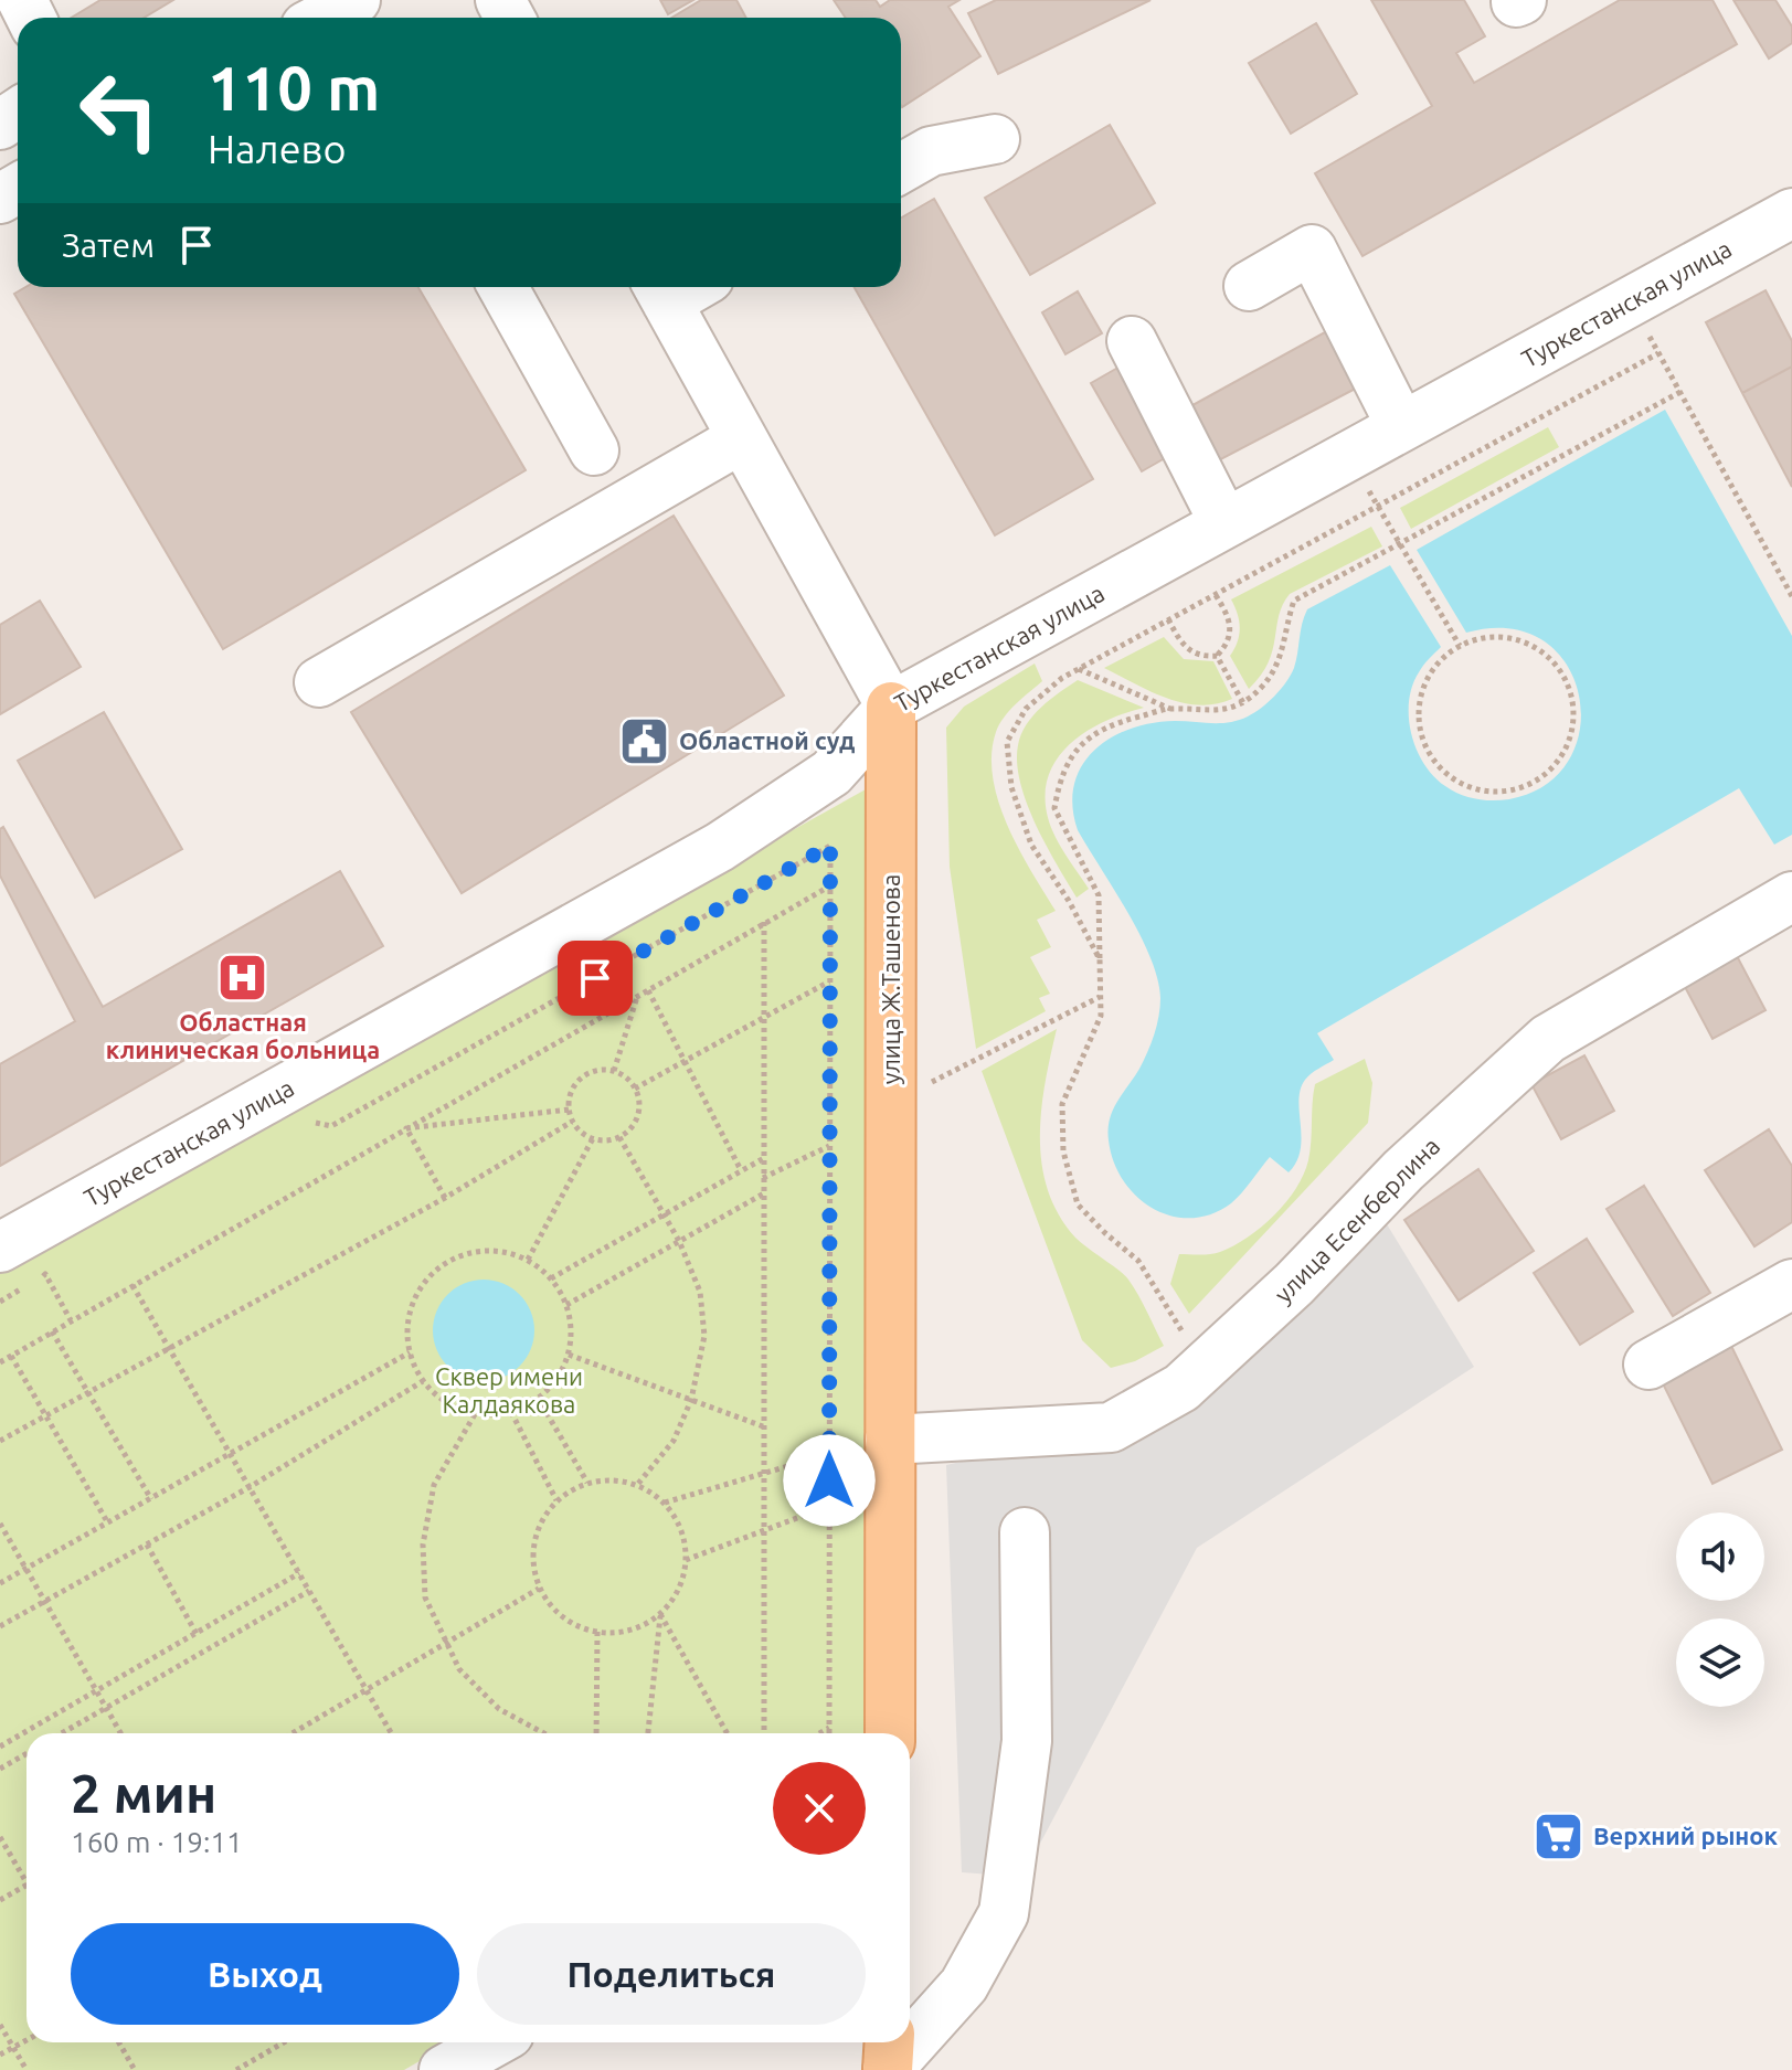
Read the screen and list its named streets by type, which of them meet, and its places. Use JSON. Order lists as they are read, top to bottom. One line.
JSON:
{"streets":{"main road":["улица Ж.Ташенова"],"street":["Туркестанская улица","улица Есенберлина"]},"crossings":[["Туркестанская улица","улица Ж.Ташенова"],["улица Ж.Ташенова","улица Есенберлина"]],"parks":["Сквер имени Калдаякова"],"places":{"public building":["Областной суд"],"hospital":["Областная клиническая больница"],"supermarket":["Верхний рынок"]},"page":{"turn":["110 m","Налево"],"then":"Затем","heading":["2 мин","160 m · 19:11"],"buttons":["Выход","Поделиться"]}}
